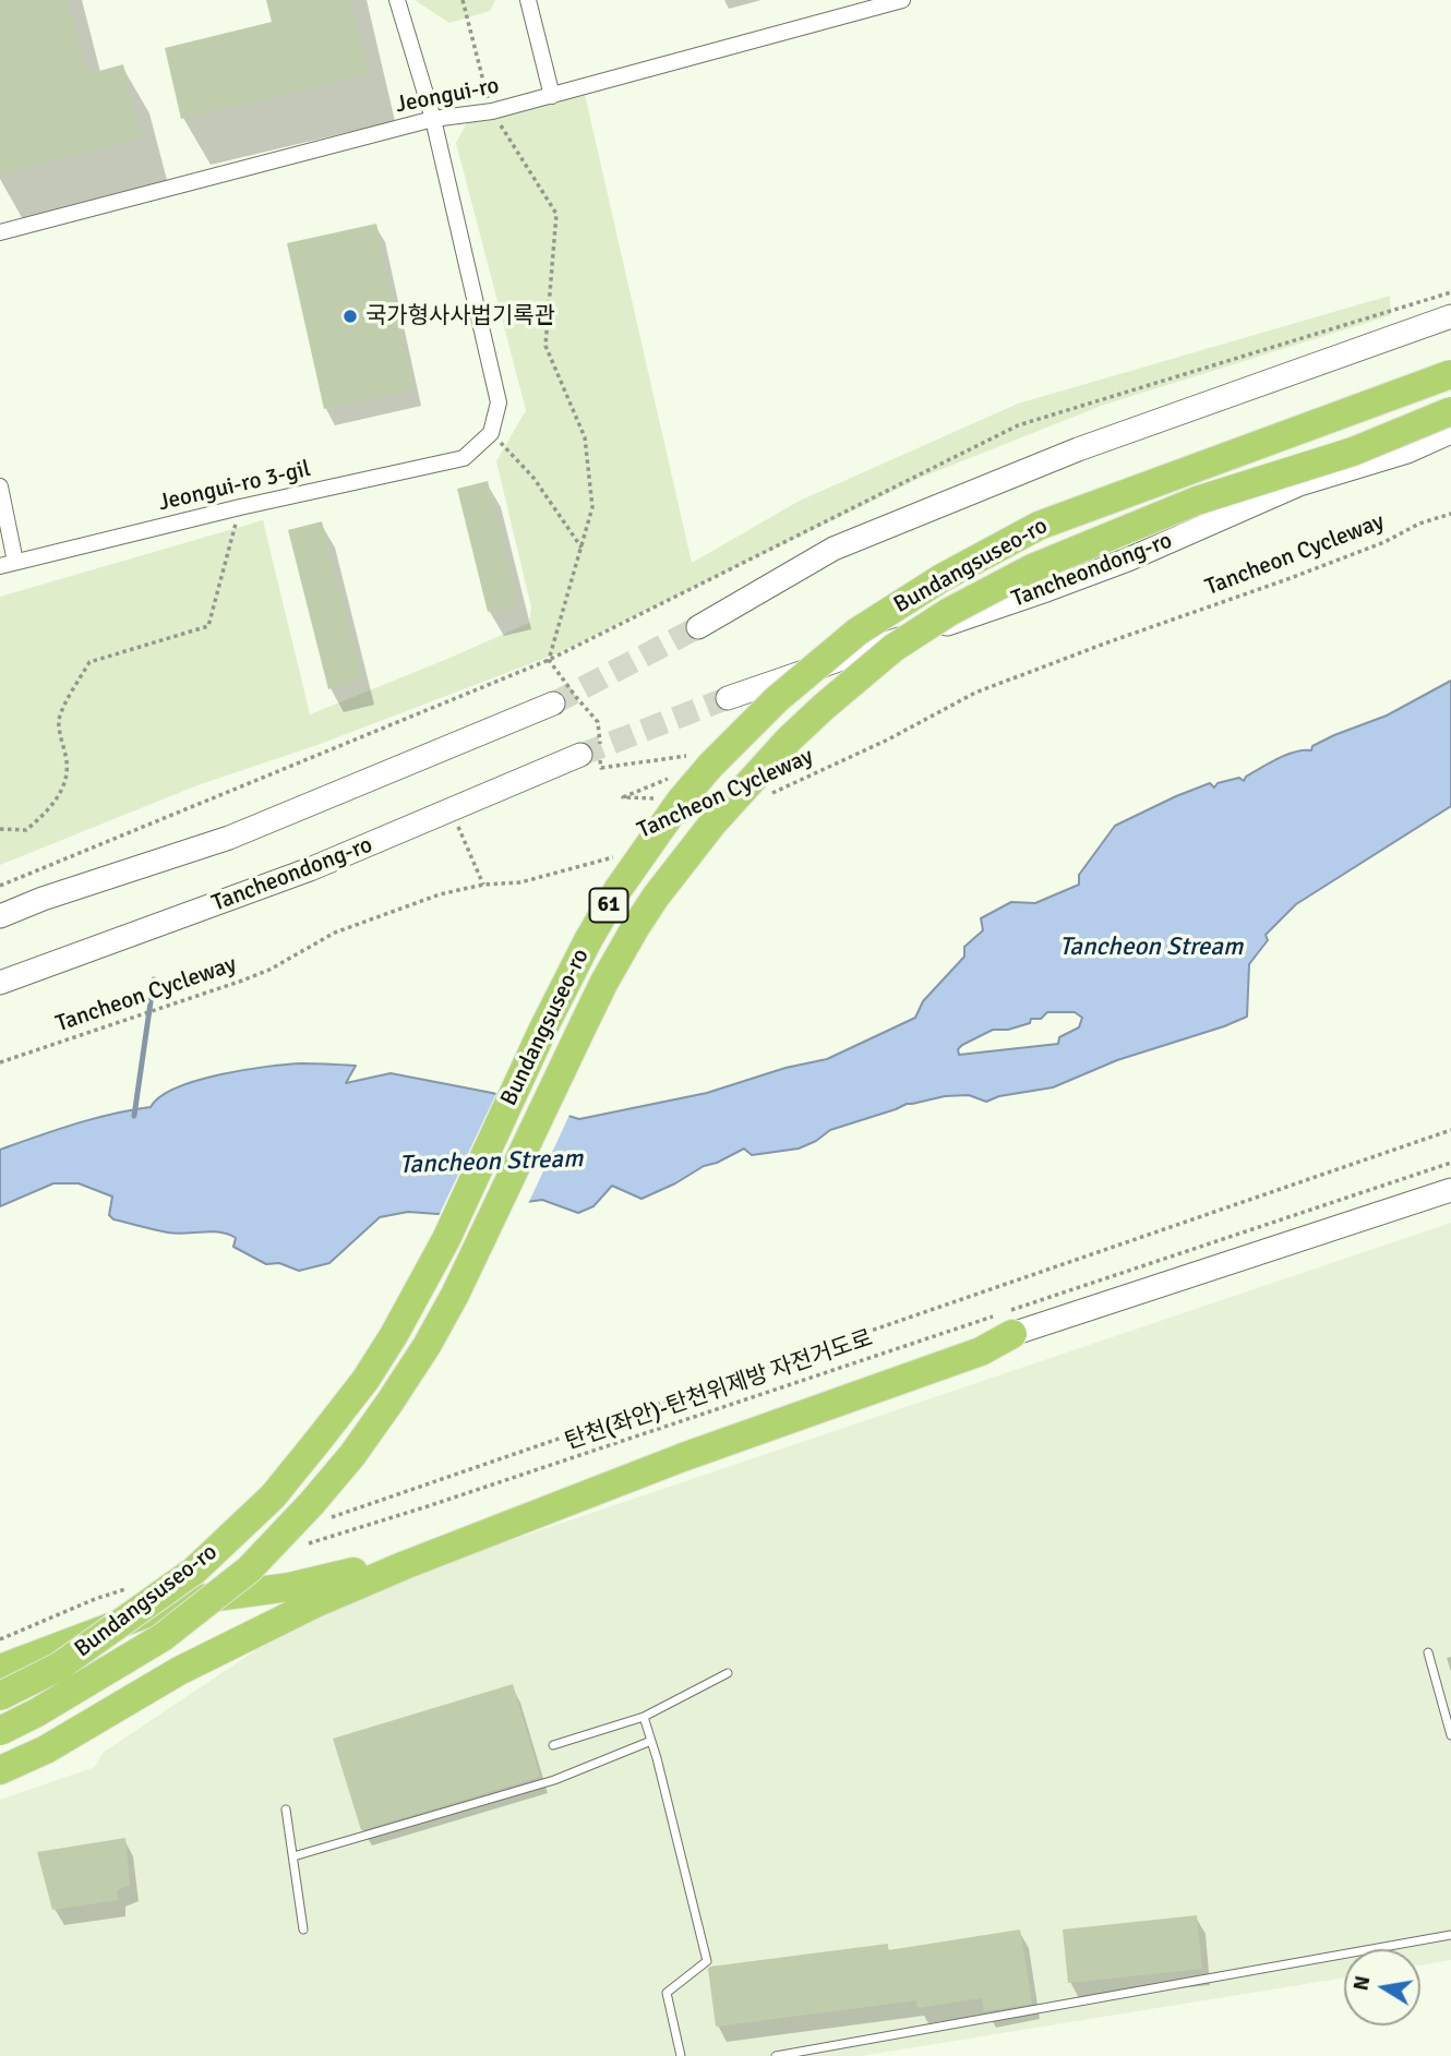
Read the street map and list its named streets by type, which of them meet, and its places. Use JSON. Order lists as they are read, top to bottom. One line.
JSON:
{"streets":{"highway":["Bundangsuseo-ro","61"],"street":["Jeongui-ro","Jeongui-ro 3-gil","Tancheondong-ro"],"path":["Tancheon Cycleway","탄천(좌안)-탄천위제방 자전거도로"]},"water":["Tancheon Stream"],"places":["국가형사사법기록관"],"north":"left"}
